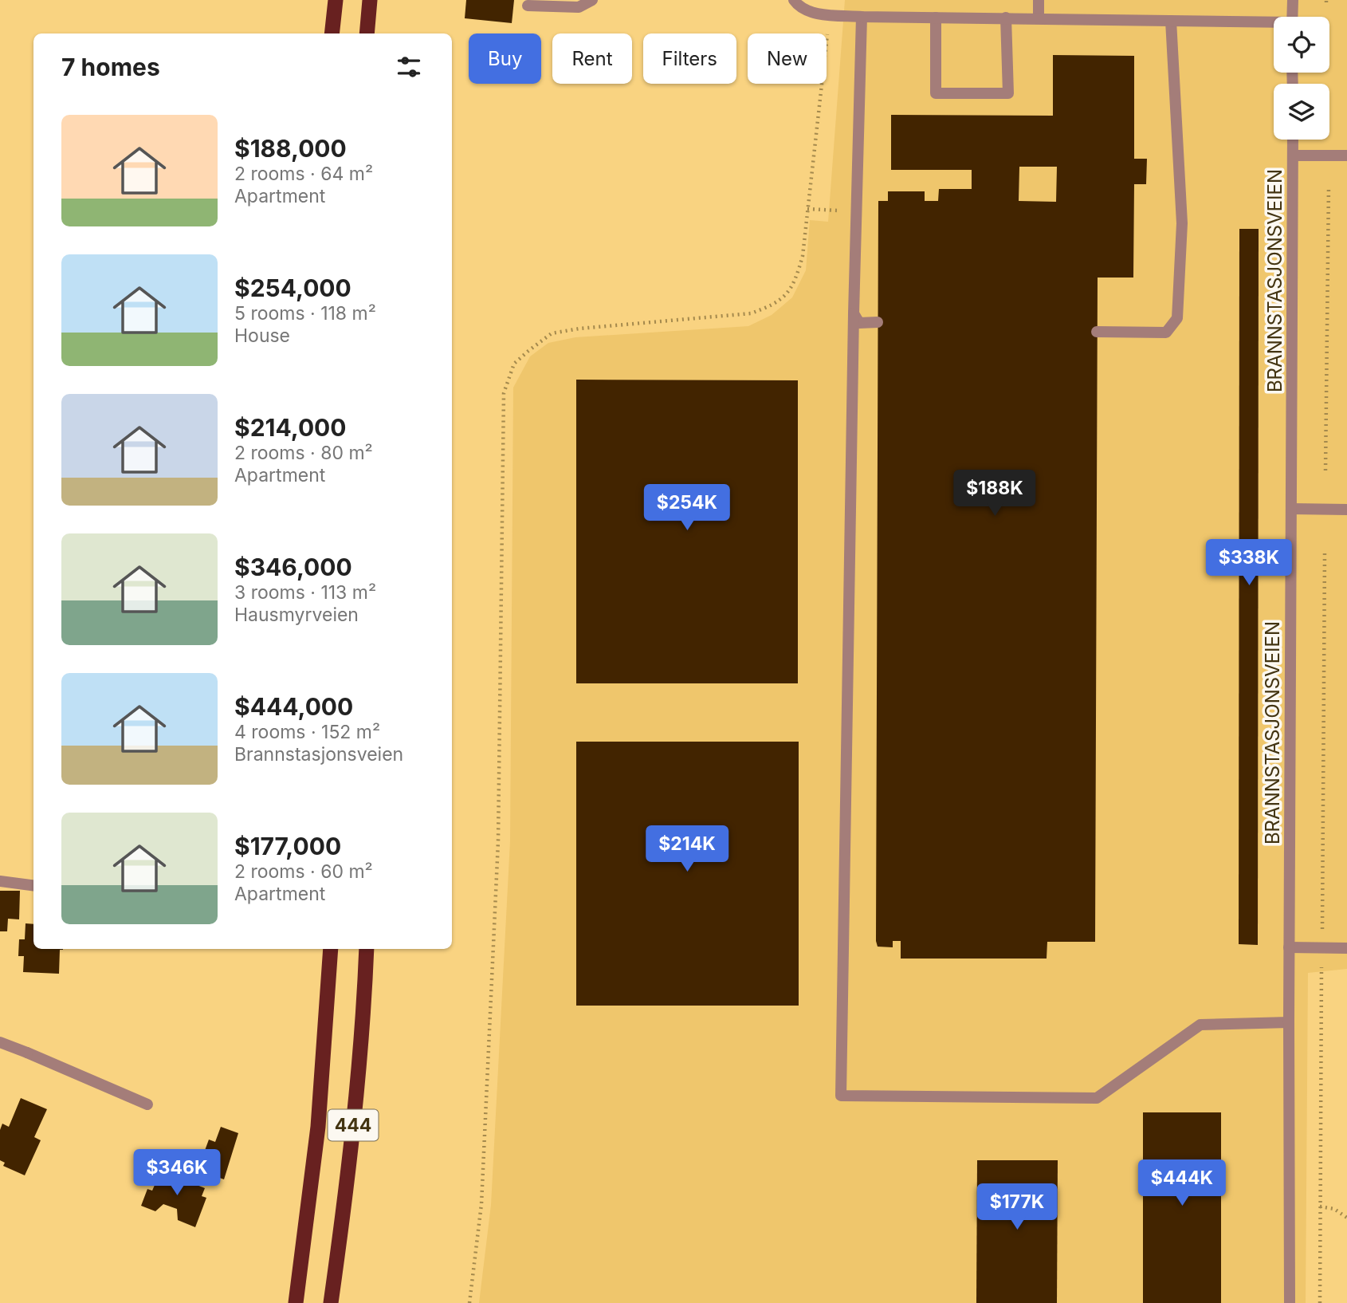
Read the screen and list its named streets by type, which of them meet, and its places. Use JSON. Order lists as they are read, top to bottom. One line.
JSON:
{"streets":{"highway":["444"],"street":["BRANNSTASJONSVEIEN"]},"page":{"chip":["Buy","Rent","Filters","New"],"heading":"7 homes","list":[{"name":"$188,000","note":"2 rooms · 64 m² · Apartment"},{"name":"$254,000","note":"5 rooms · 118 m² · House"},{"name":"$214,000","note":"2 rooms · 80 m² · Apartment"},{"name":"$346,000","note":"3 rooms · 113 m² · Hausmyrveien"},{"name":"$444,000","note":"4 rooms · 152 m² · Brannstasjonsveien"},{"name":"$177,000","note":"2 rooms · 60 m² · Apartment"}],"price":["$188K","$254K","$338K","$214K","$346K","$444K","$177K"]}}
